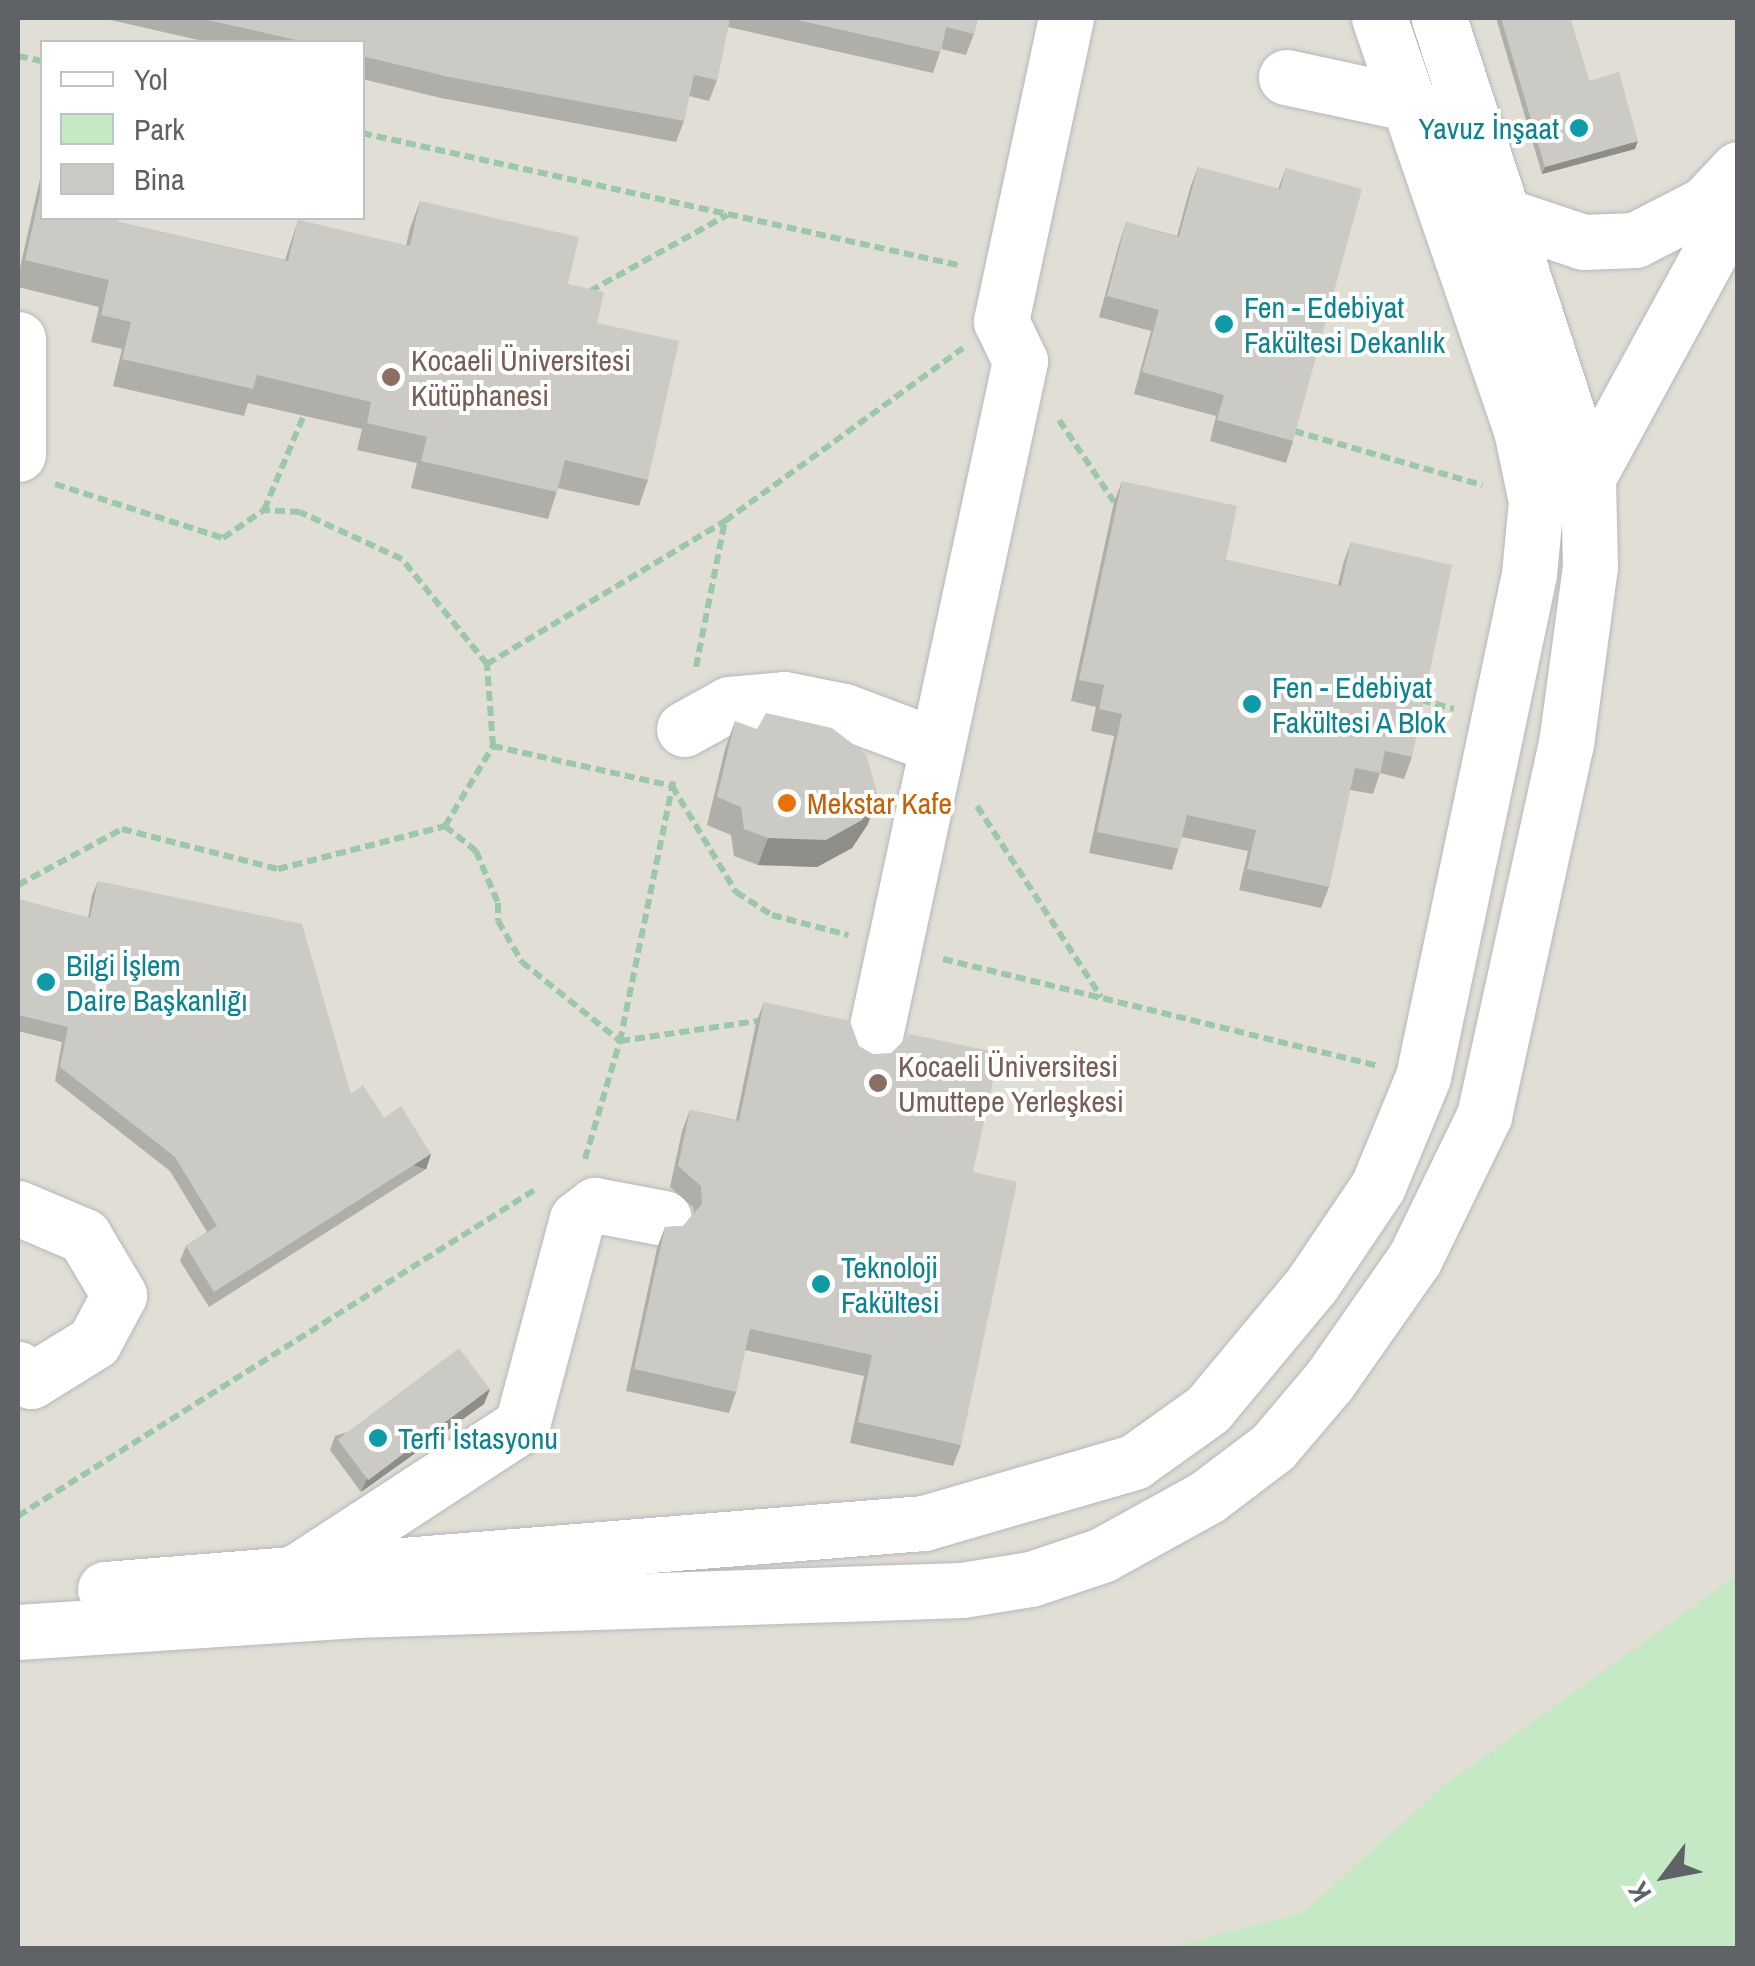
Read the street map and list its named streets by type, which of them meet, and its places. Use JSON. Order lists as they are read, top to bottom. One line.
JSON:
{"places":["Yavuz İnşaat","Fen - Edebiyat Fakültesi Dekanlık","Kocaeli Üniversitesi Kütüphanesi","Fen - Edebiyat Fakültesi A Blok","Mekstar Kafe","Bilgi İşlem Daire Başkanlığı","Kocaeli Üniversitesi Umuttepe Yerleşkesi","Teknoloji Fakültesi","Terfi İstasyonu"],"legend":["Yol","Park","Bina"],"north":"bottom left"}
